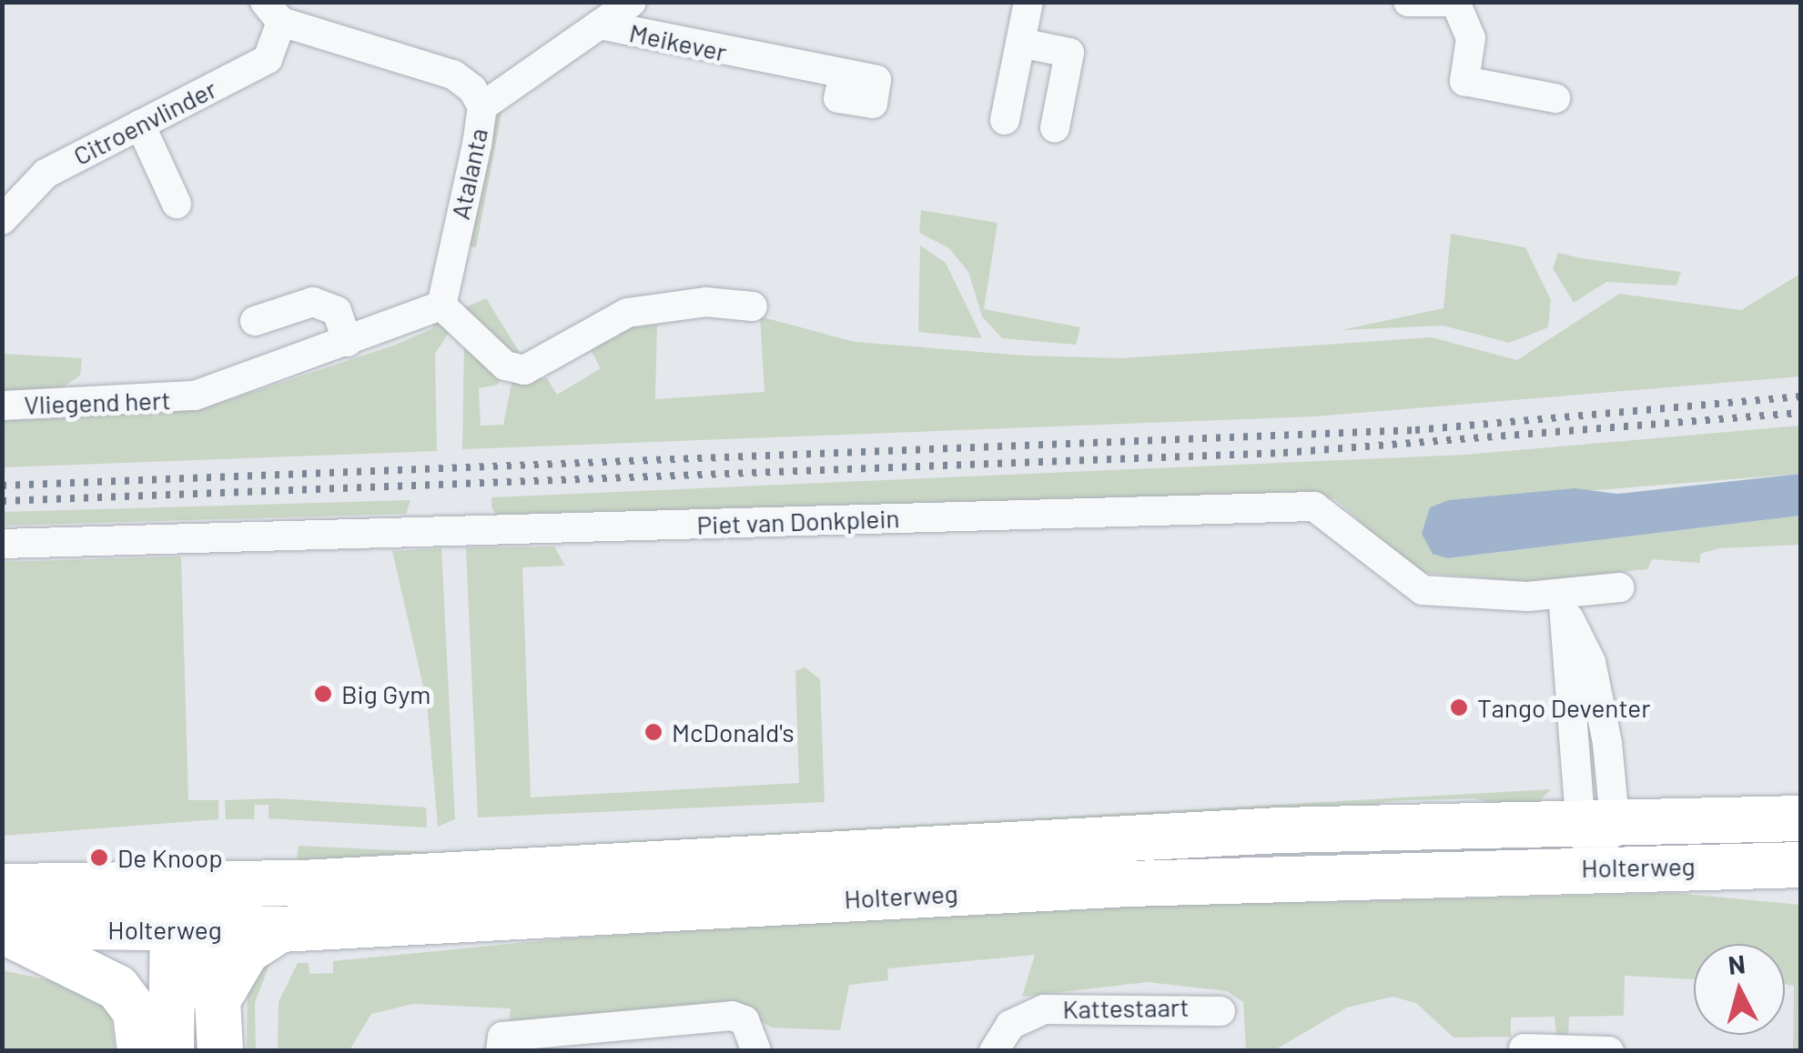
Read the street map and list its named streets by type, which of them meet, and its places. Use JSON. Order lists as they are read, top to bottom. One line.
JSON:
{"streets":{"main road":["Holterweg"],"street":["Meikever","Citroenvlinder","Atalanta","Vliegend hert","Piet van Donkplein","Kattestaart"]},"crossings":[["Meikever","Atalanta"],["Citroenvlinder","Atalanta"],["Atalanta","Vliegend hert"]],"places":["Big Gym","Tango Deventer","McDonald's","De Knoop"],"north":"top"}
